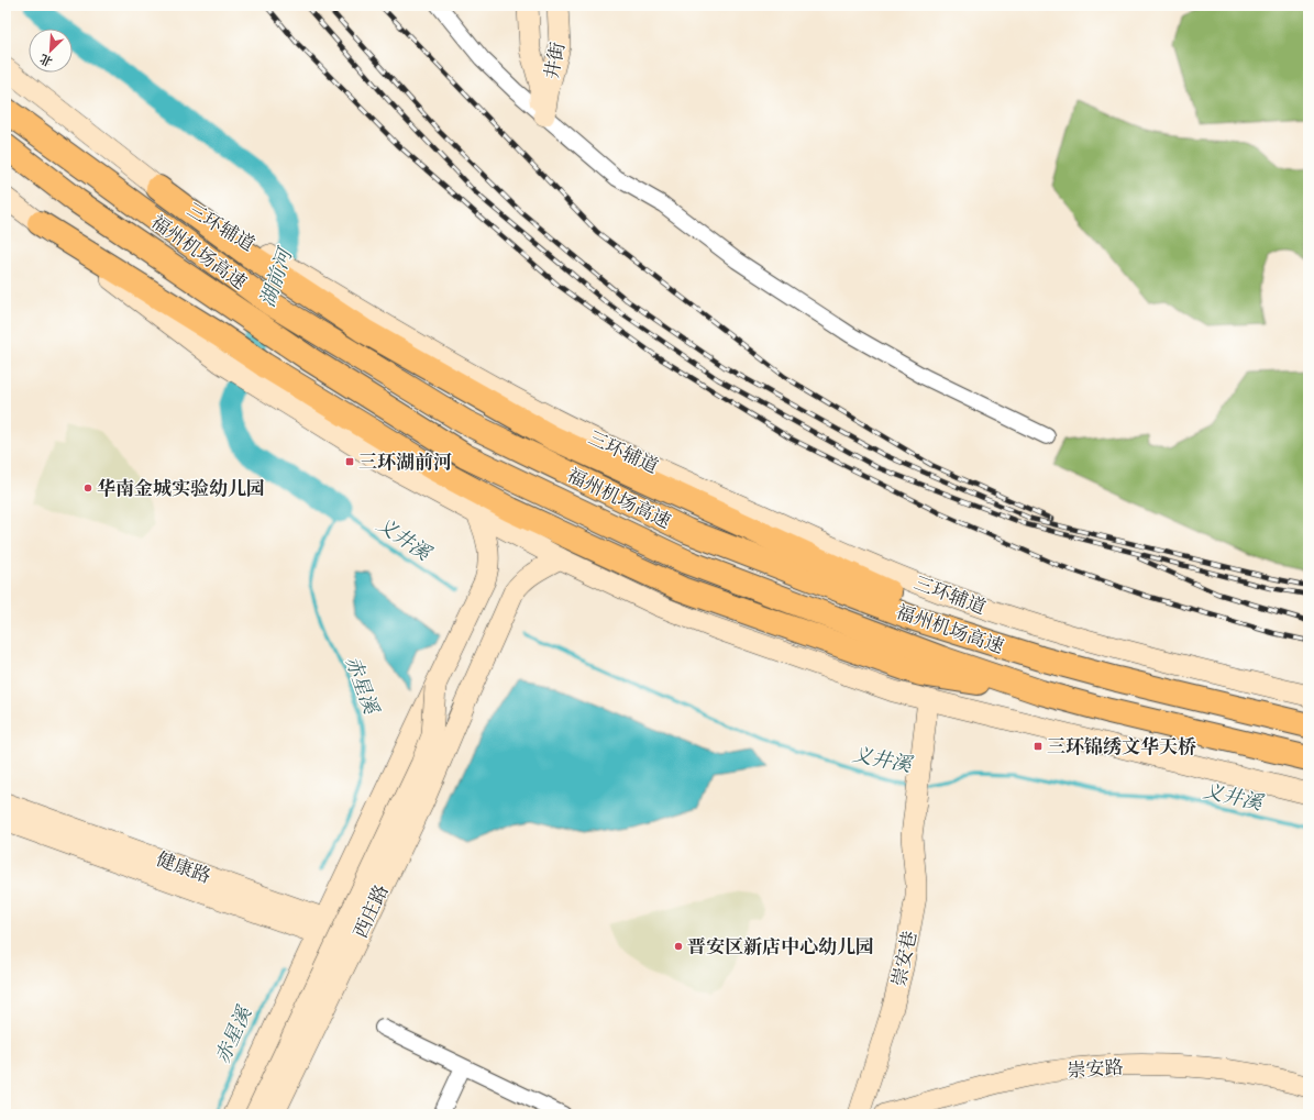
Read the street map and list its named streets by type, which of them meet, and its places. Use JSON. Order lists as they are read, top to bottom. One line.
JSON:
{"streets":{"highway":["福州机场高速"],"main road":["井街","三环辅道","健康路","西庄路","崇安巷","崇安路"]},"water":["湖前河","义井溪","赤星溪"],"places":{"transit":["三环湖前河","三环锦绣文华天桥"],"other":["华南金城实验幼儿园","晋安区新店中心幼儿园"]},"north":"bottom left"}
